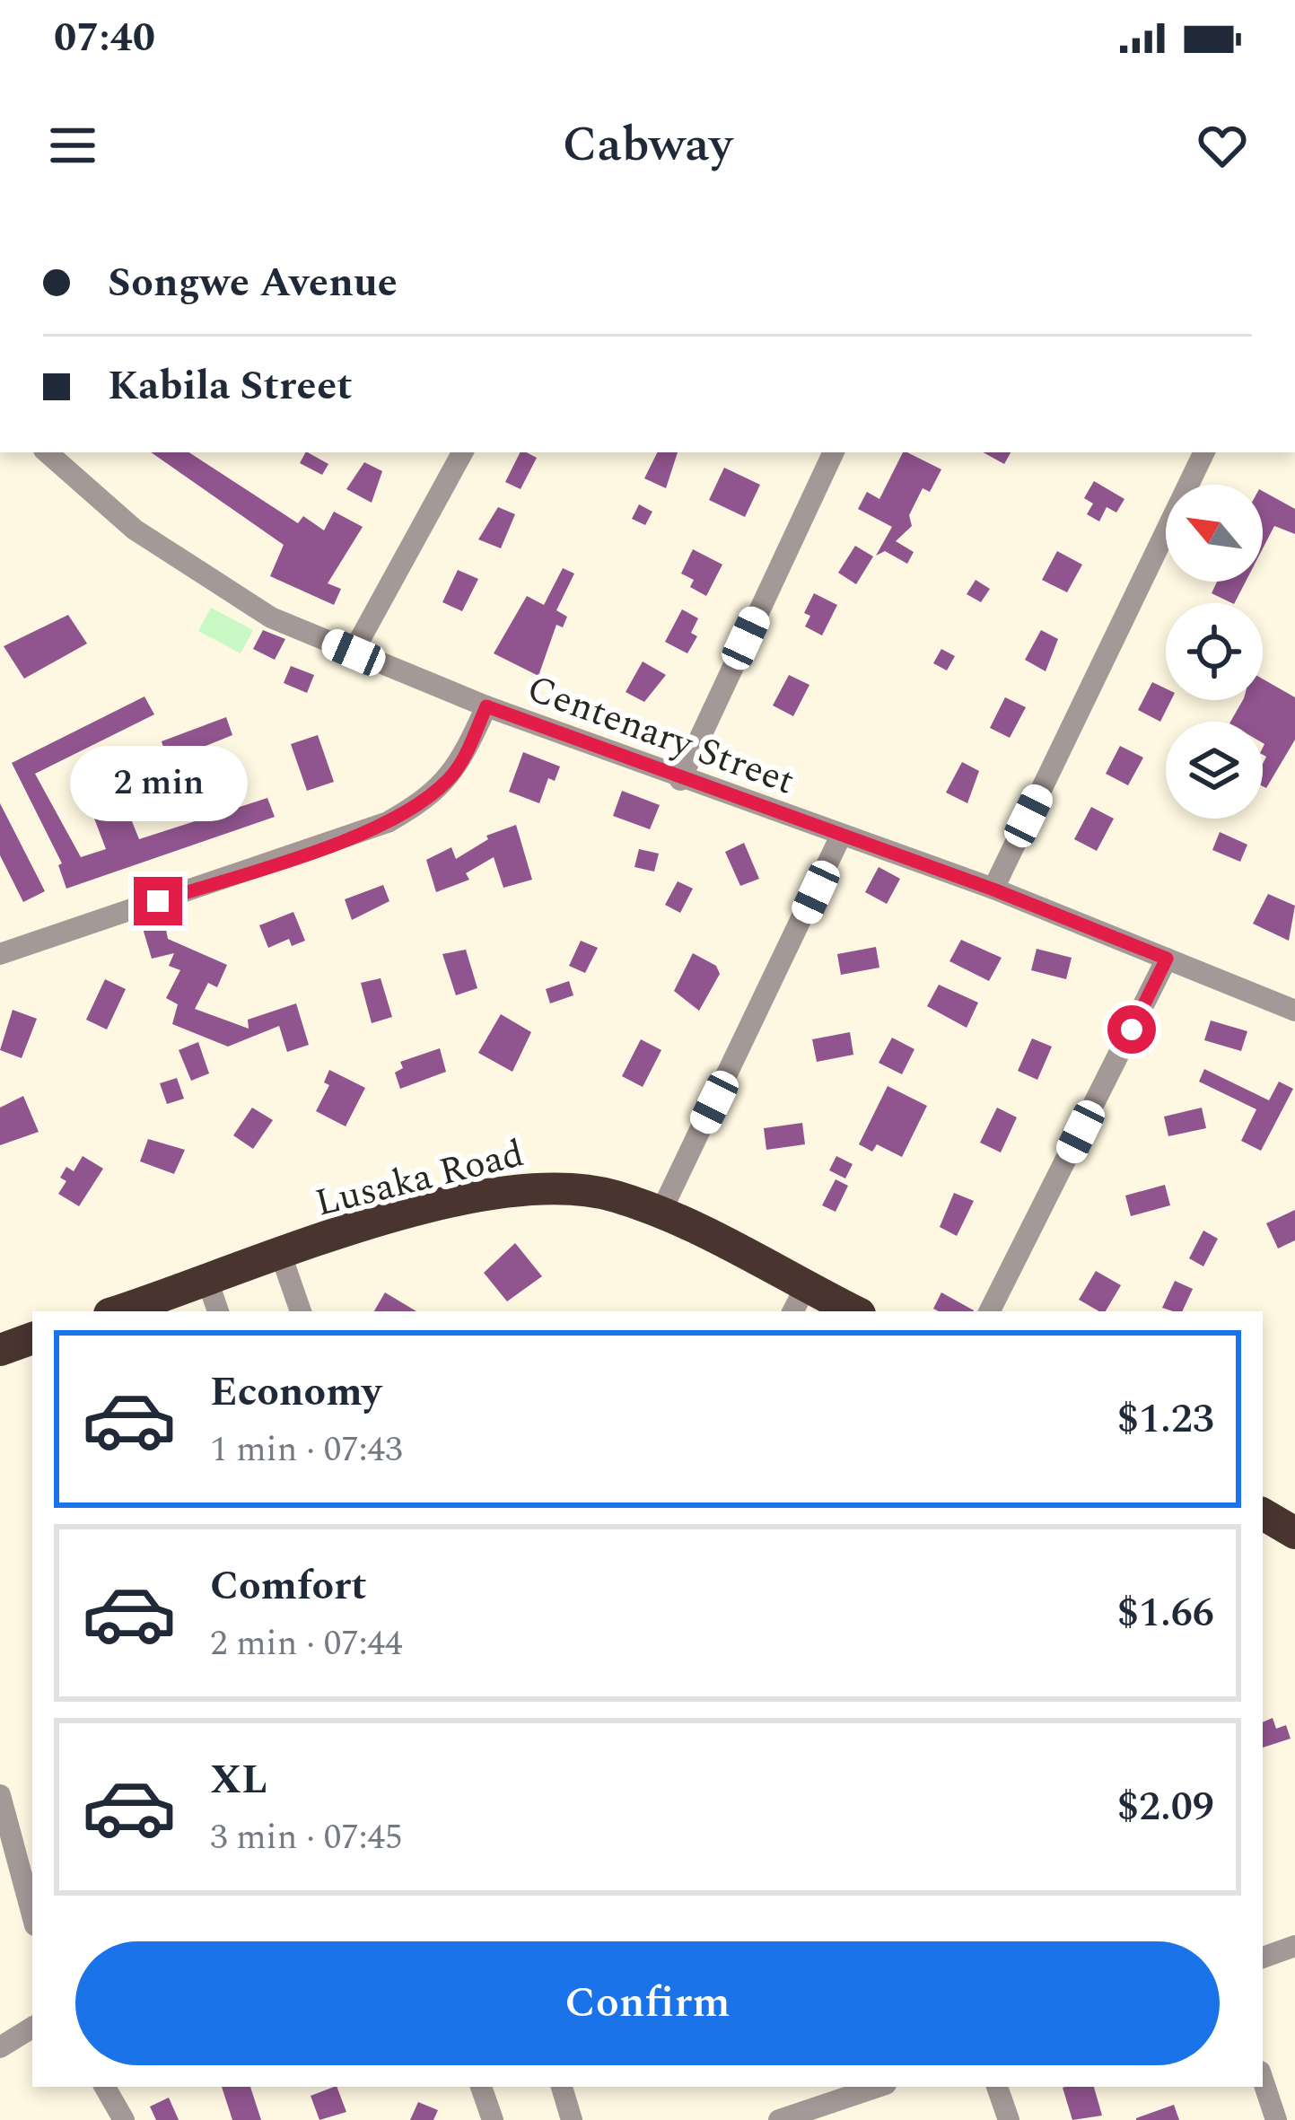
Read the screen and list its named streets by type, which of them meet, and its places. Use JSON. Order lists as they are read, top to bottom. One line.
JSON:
{"streets":{"highway":["Lusaka Road"],"street":["Centenary Street"]},"north":"top left","page":{"status":"07:40","header":"Cabway","banner":["Songwe Avenue","Kabila Street"],"bubble":"2 min","list":[{"name":"Economy","note":"1 min · 07:43","value":"$1.23"},{"name":"Comfort","note":"2 min · 07:44","value":"$1.66"},{"name":"XL","note":"3 min · 07:45","value":"$2.09"}],"buttons":"Confirm"}}
